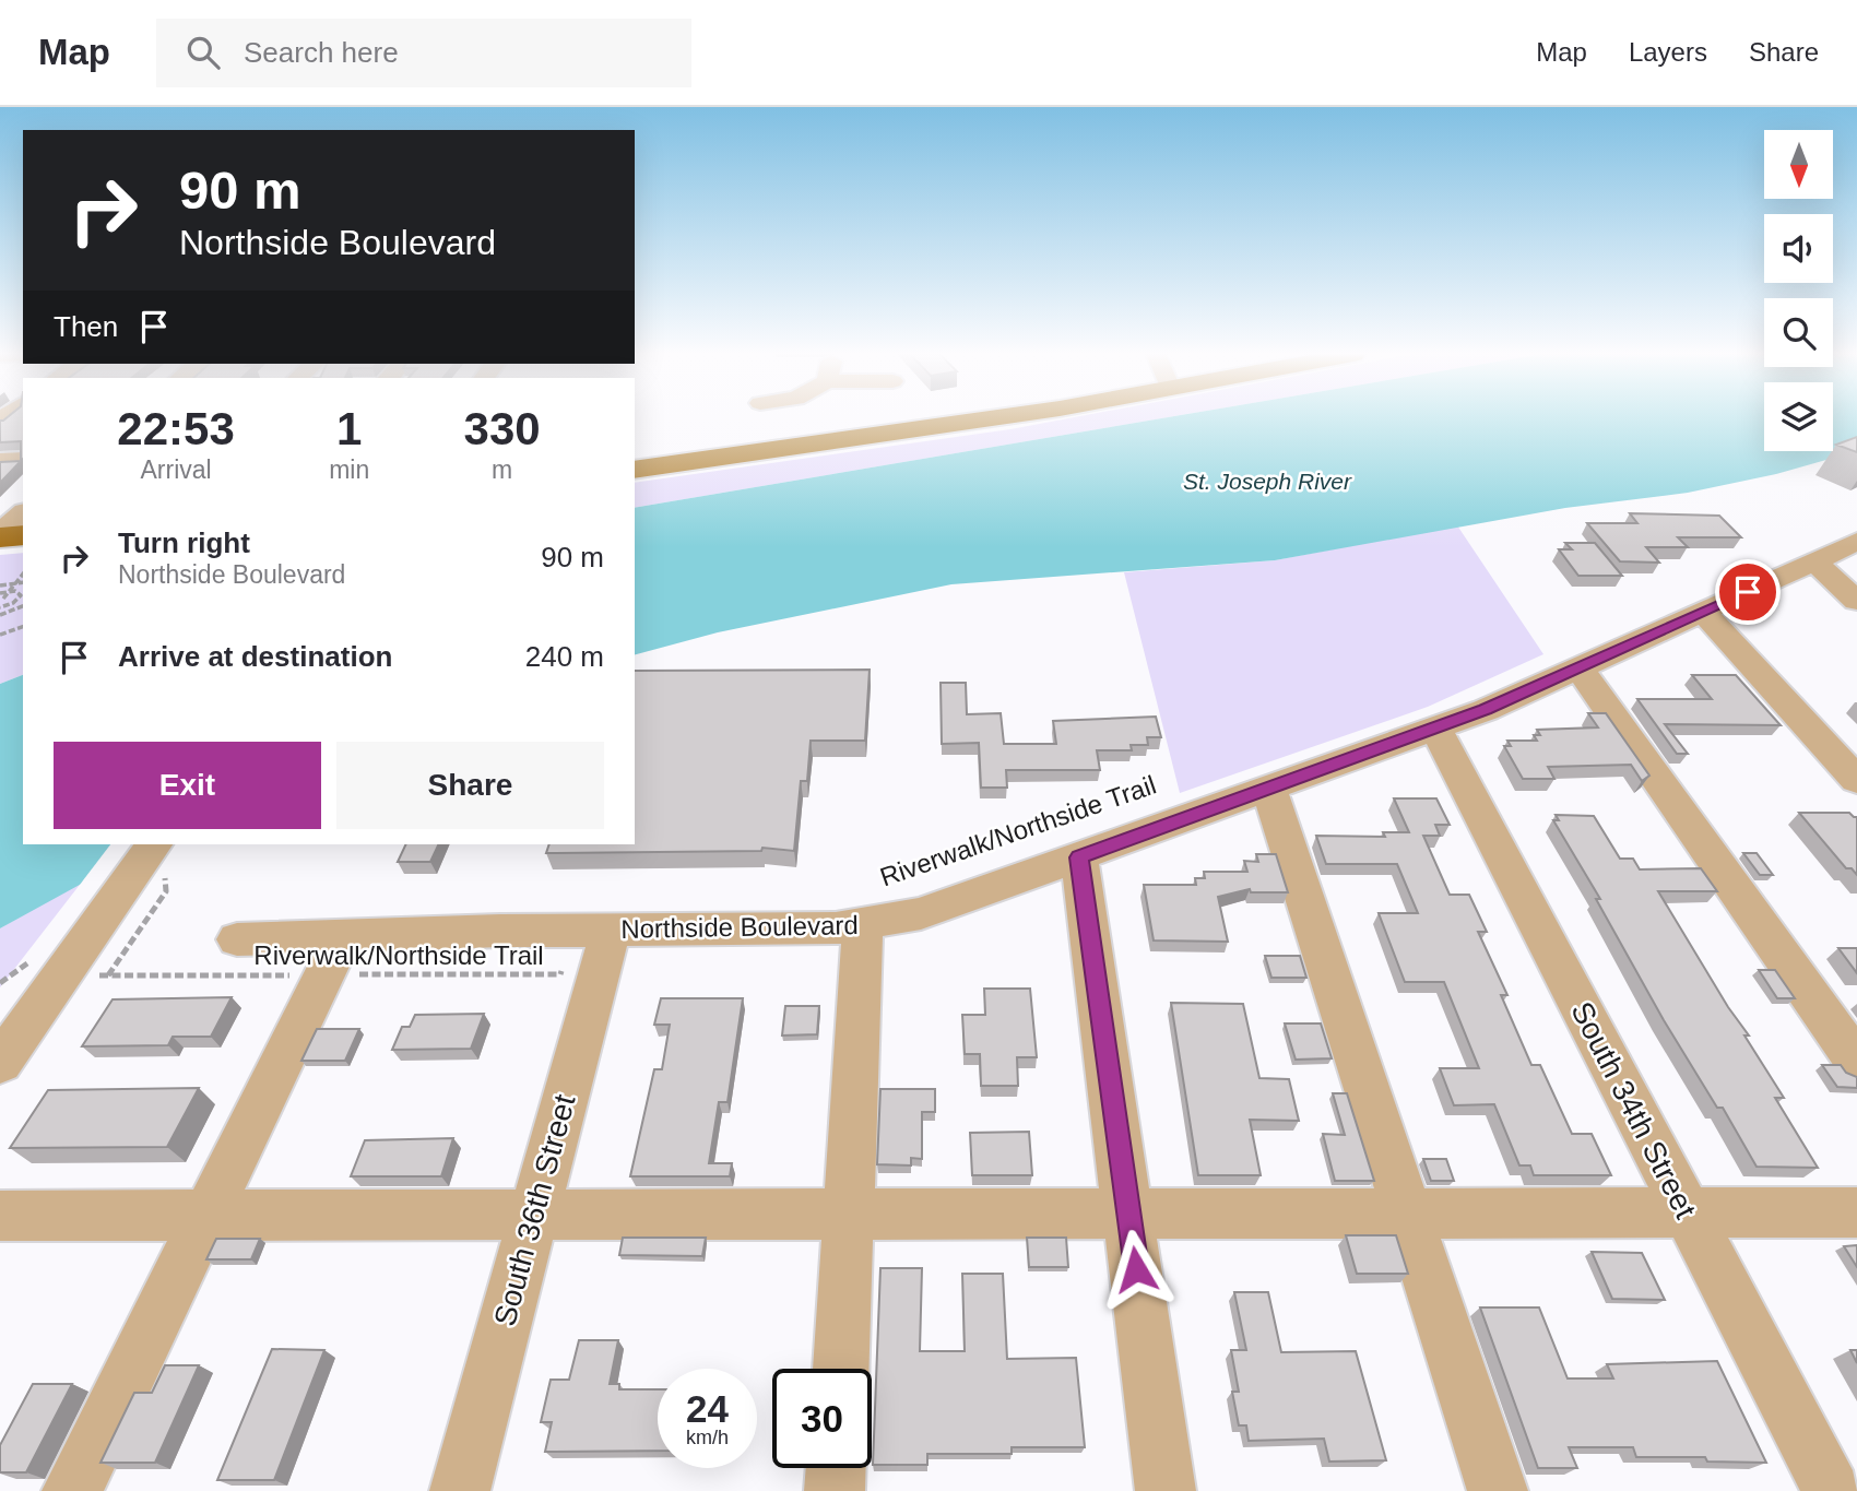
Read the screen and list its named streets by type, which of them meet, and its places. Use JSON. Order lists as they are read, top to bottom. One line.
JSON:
{"streets":{"street":["Northside Boulevard","South 34th Street","South 36th Street"],"path":["Riverwalk/Northside Trail"]},"crossings":[["Riverwalk/Northside Trail","Northside Boulevard"],["Riverwalk/Northside Trail","South 36th Street"],["Northside Boulevard","South 34th Street"],["Northside Boulevard","South 36th Street"]],"water":["St. Joseph River"],"north":"bottom","page":{"header":"Map","search":"Search here","nav":["Map","Layers","Share"],"turn":["90 m","Northside Boulevard"],"then":"Then","eta":["22:53","Arrival","1","min","330","m"],"list":[{"name":"Turn right","note":"Northside Boulevard","value":"90 m"},{"name":"Arrive at destination","value":"240 m"}],"buttons":["Exit","Share"],"speed":"24 km/h","limit":"30"}}
